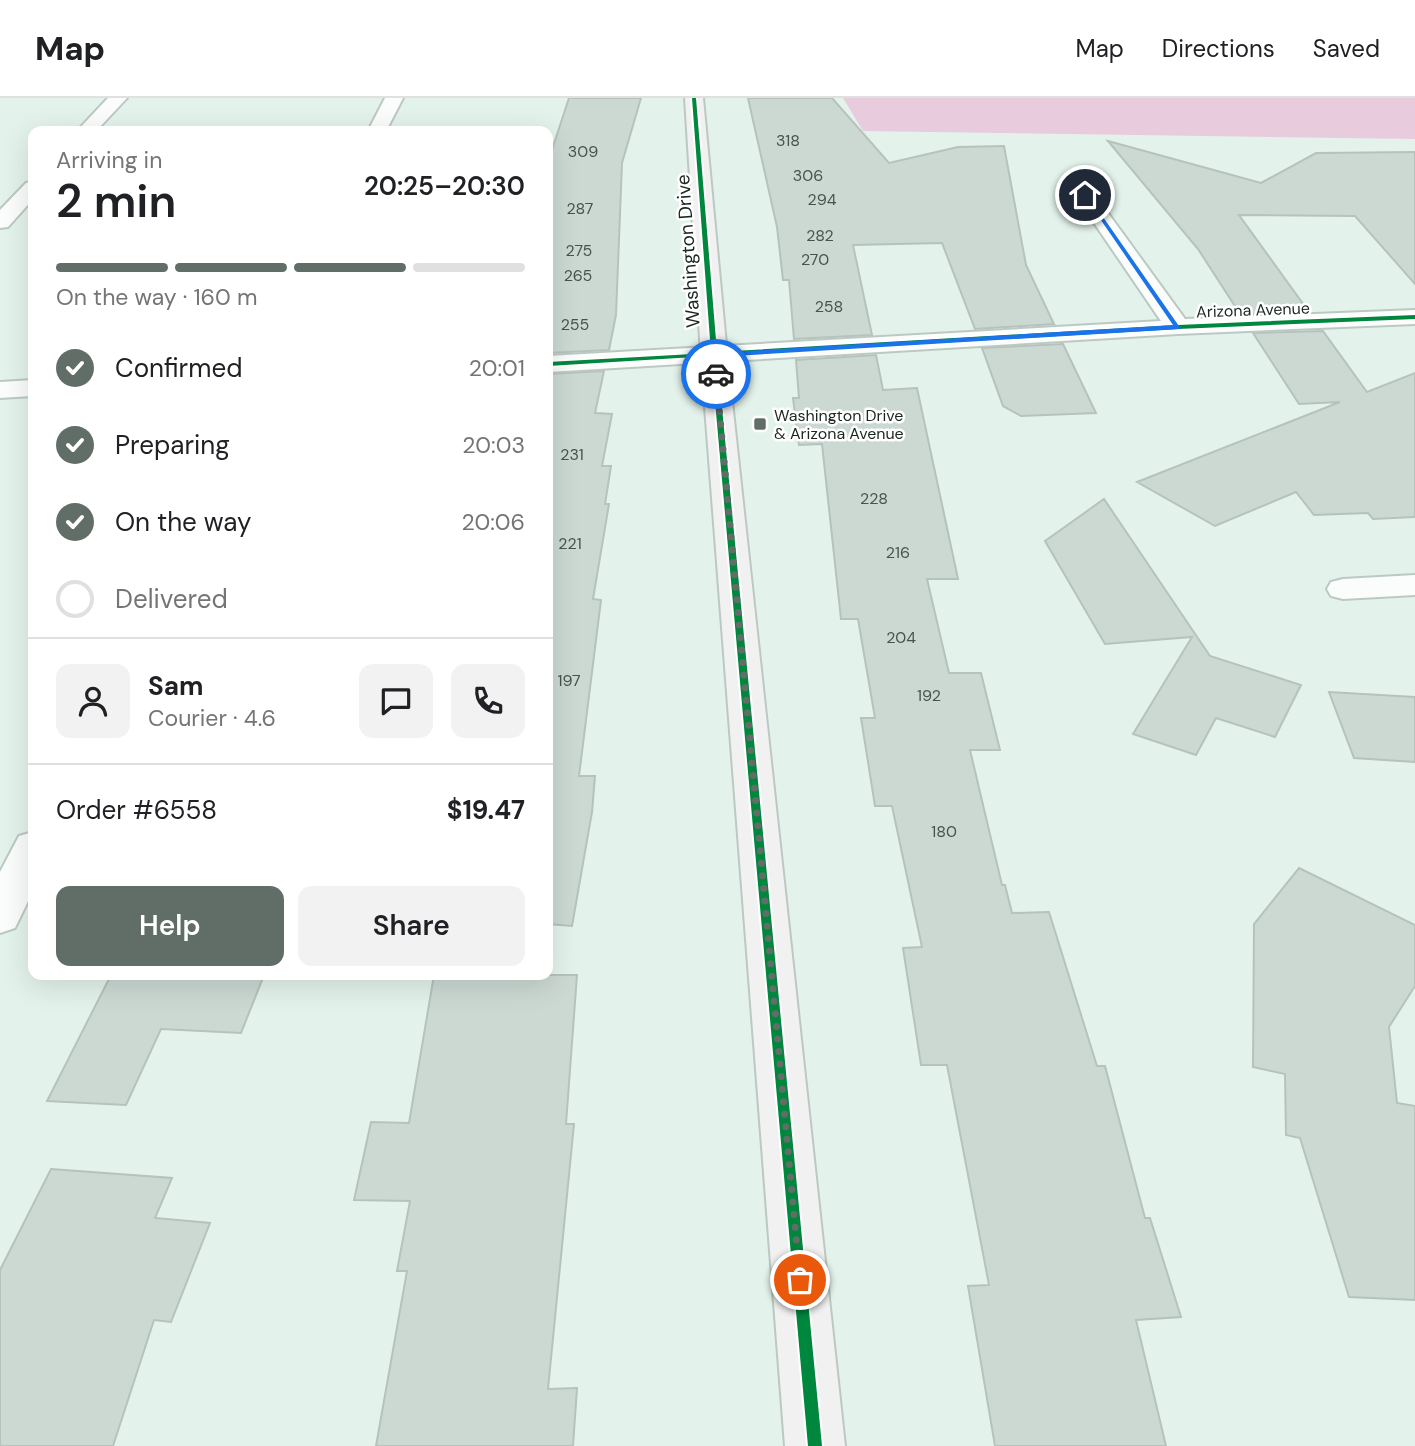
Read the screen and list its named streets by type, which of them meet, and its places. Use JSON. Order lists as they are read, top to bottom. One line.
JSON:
{"streets":{"street":["Washington Drive","Arizona Avenue"]},"crossings":[["Washington Drive","Arizona Avenue"]],"places":{"transit":["Washington Drive & Arizona Avenue"]},"house_numbers":["318","309","306","294","287","282","275","270","265","258","255","231","228","221","216","204","197","192","180"],"page":{"header":"Map","nav":["Map","Directions","Saved"],"heading":["2 min","Arriving in","20:25–20:30"],"panel":["Sam","Courier · 4.6","Order #6558","$19.47"],"bar":"On the way · 160 m","list":[["Confirmed","20:01"],["Preparing","20:03"],["On the way","20:06"],"Delivered"],"buttons":["Help","Share"]}}
